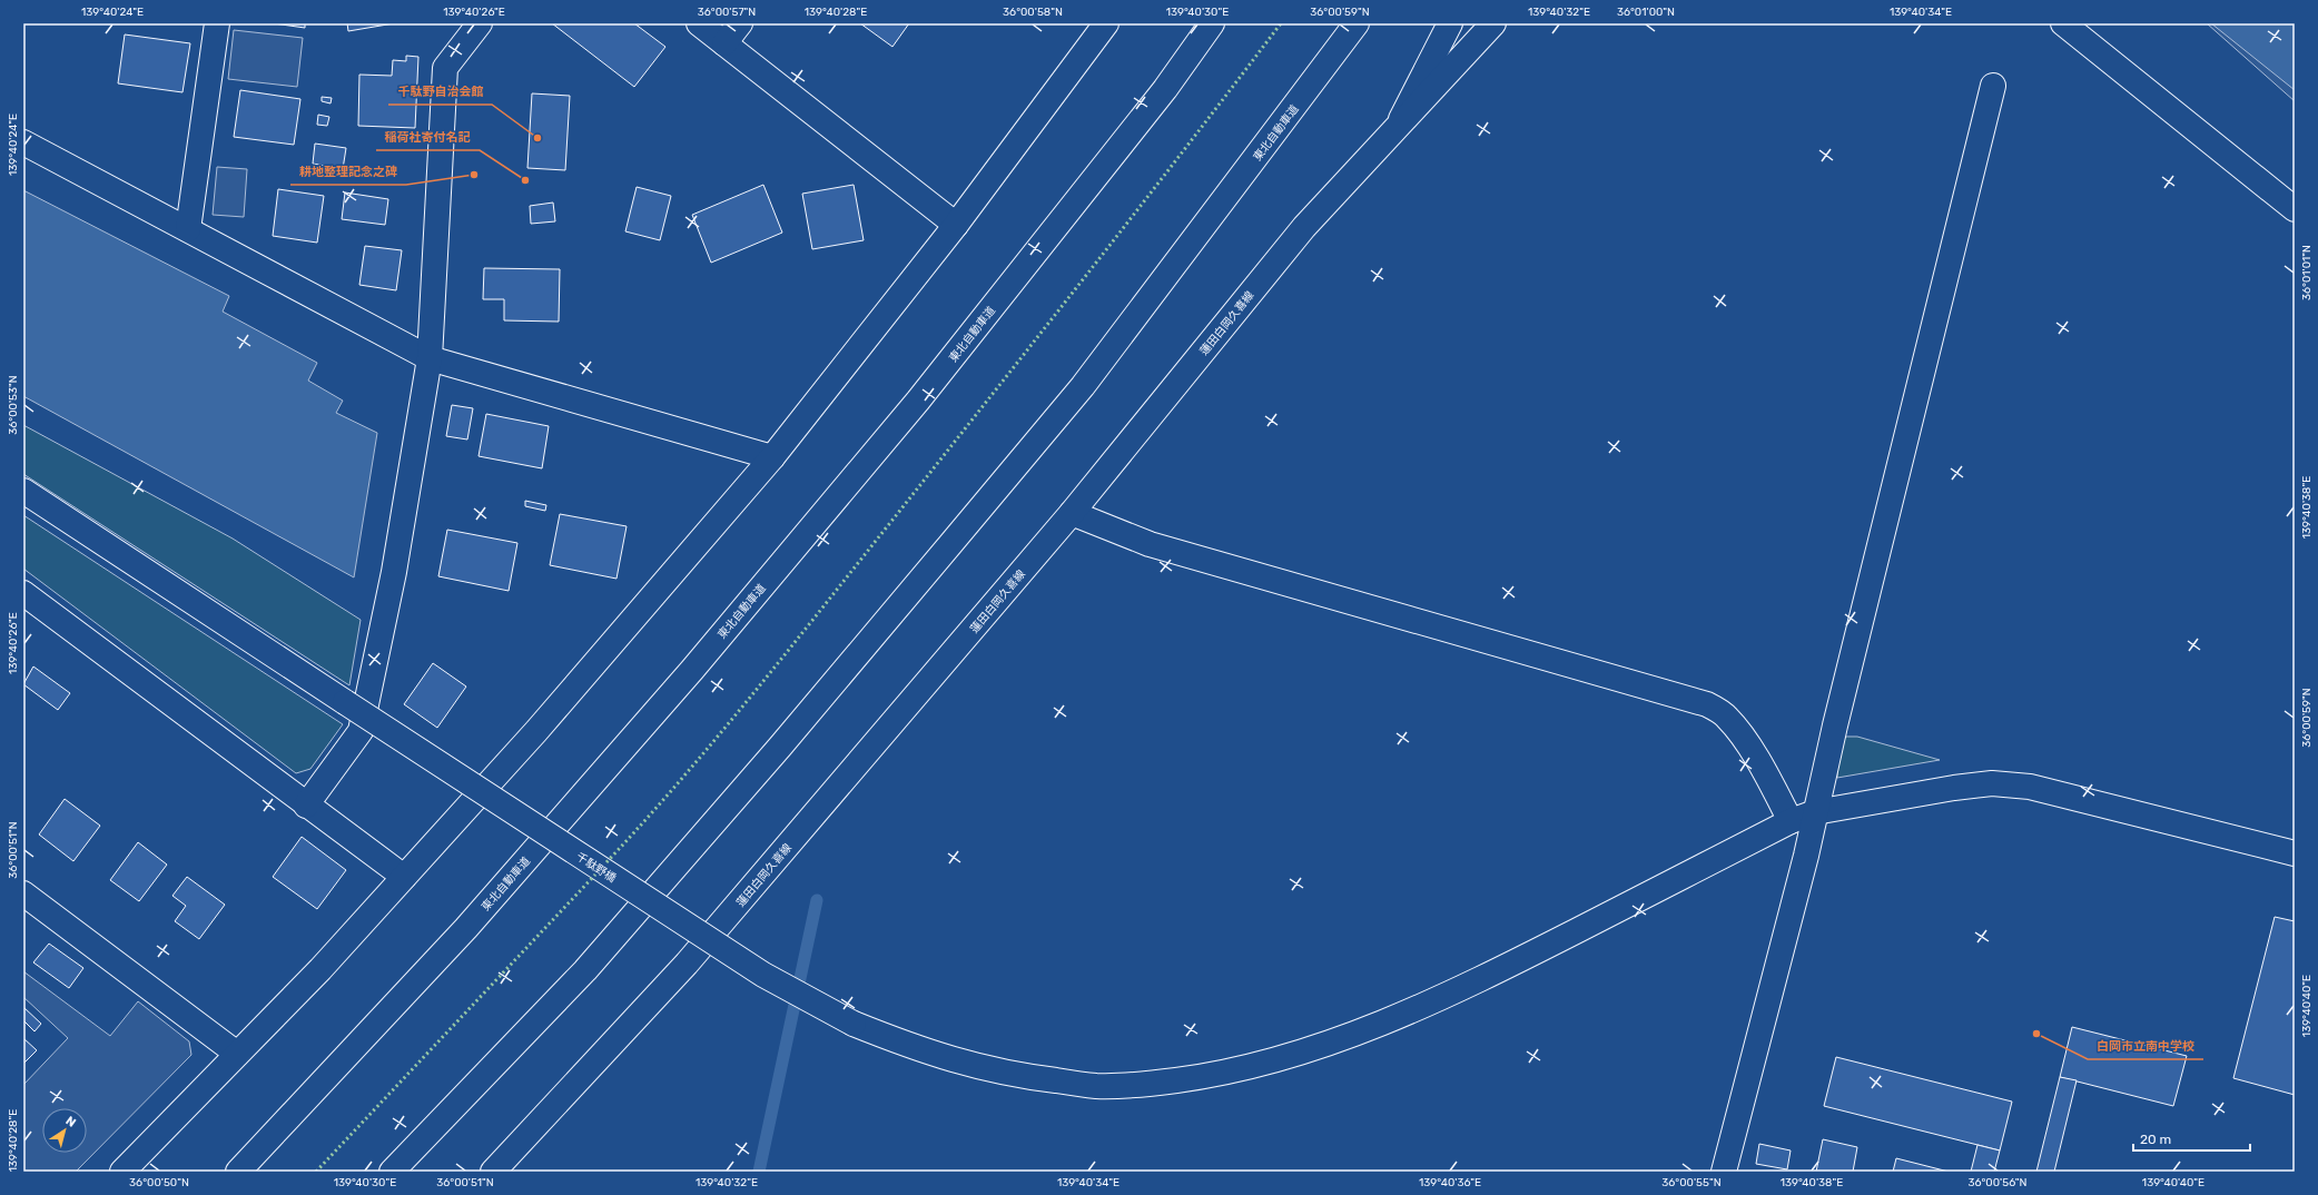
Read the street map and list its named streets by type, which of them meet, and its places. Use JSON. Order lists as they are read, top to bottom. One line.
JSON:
{"streets":{"main road":["東北自動車道","蓮田白岡久喜線","千駄野橋"]},"places":["千駄野自治会館","耕地整理記念之碑","稲荷社寄付名記","白岡市立南中学校"],"scale_bar":"20 m","north":"top right","coordinates":["139°40'24\"E","139°40'26\"E","36°00'57\"N","139°40'28\"E","36°00'58\"N","139°40'30\"E","36°00'59\"N","139°40'32\"E","36°01'00\"N","139°40'34\"E","36°01'01\"N","36°00'53\"N","139°40'38\"E","36°00'51\"N","139°40'40\"E","36°00'50\"N","139°40'36\"E","36°00'55\"N","36°00'56\"N"]}
